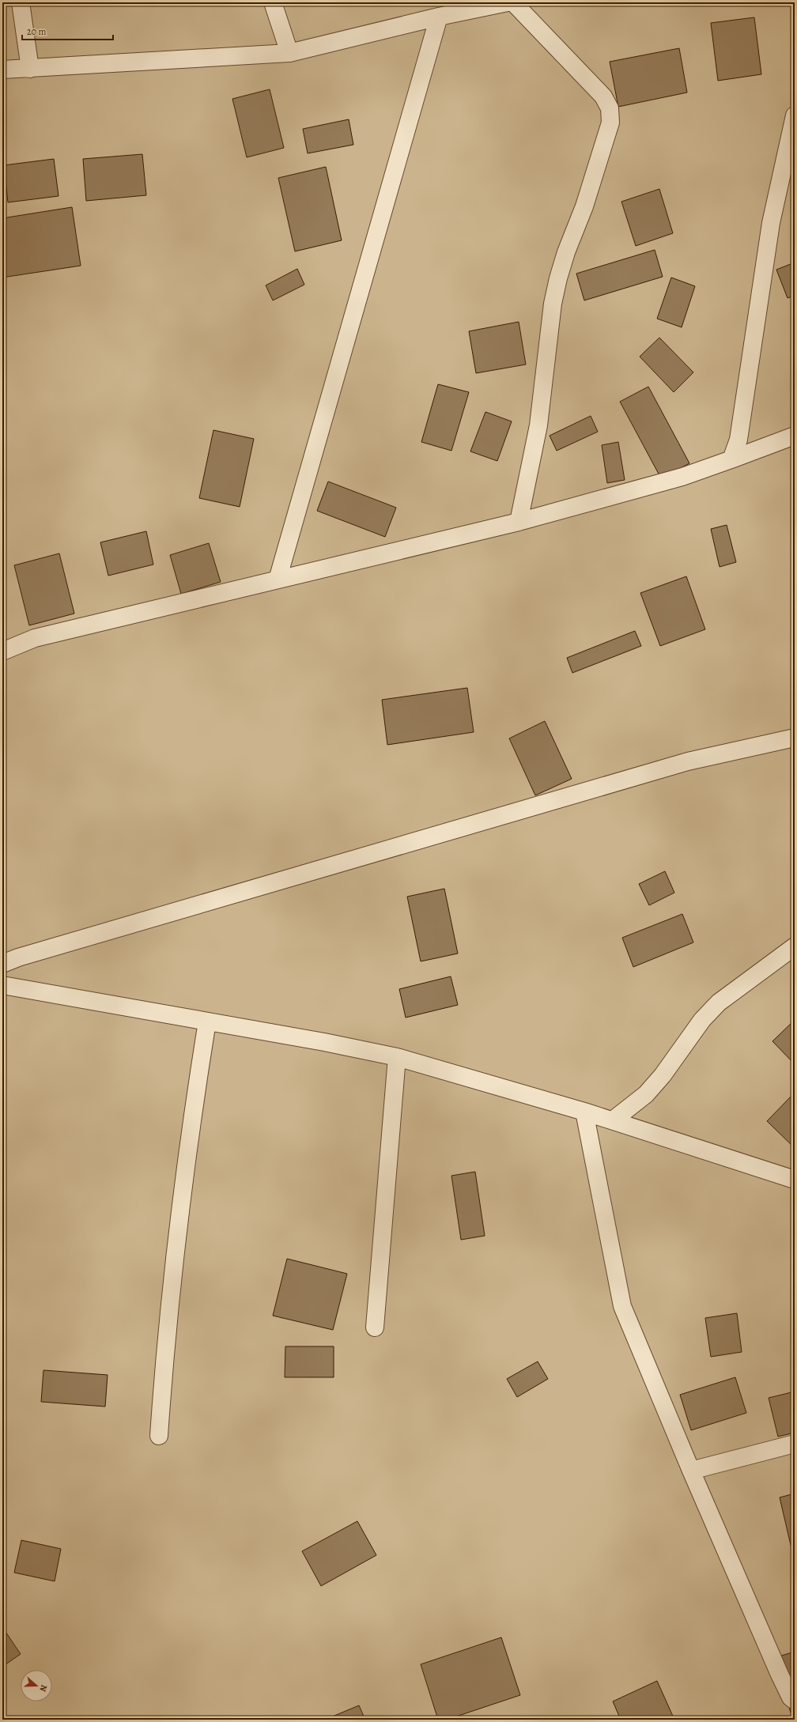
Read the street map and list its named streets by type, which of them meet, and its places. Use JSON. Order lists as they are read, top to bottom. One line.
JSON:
{"scale_bar":"20 m","north":"right"}
